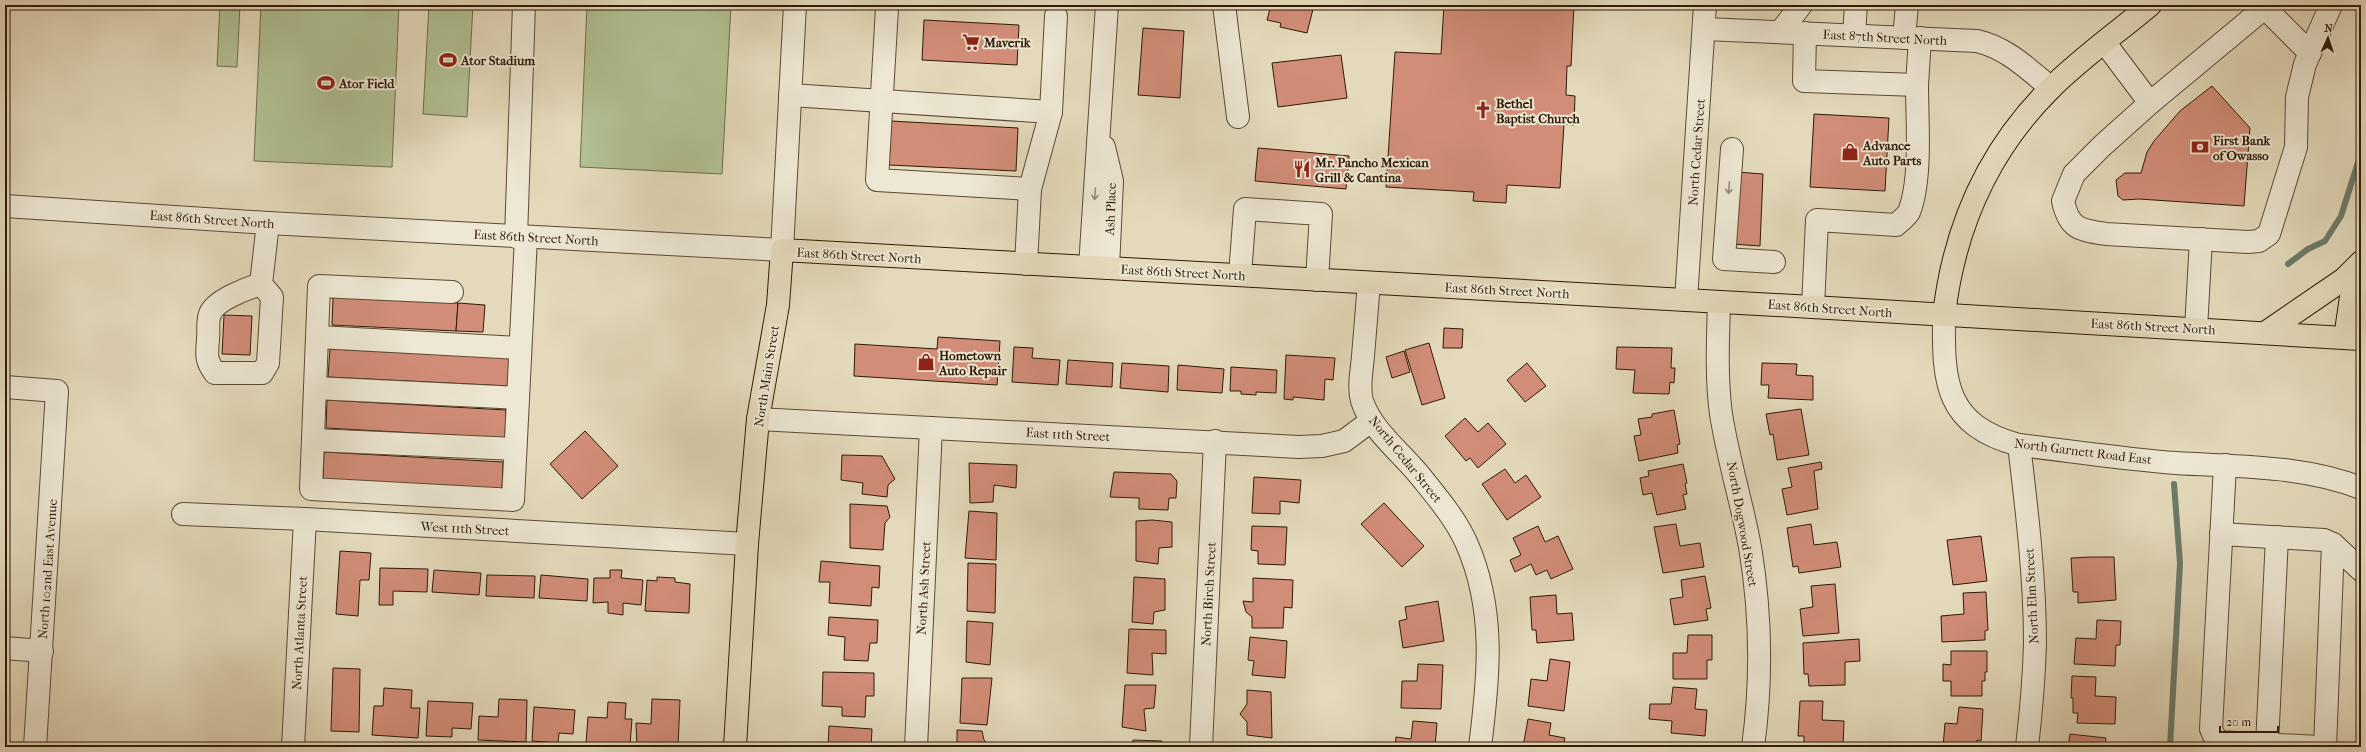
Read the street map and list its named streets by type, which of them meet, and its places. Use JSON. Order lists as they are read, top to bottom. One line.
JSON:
{"streets":{"main road":["East 86th Street North","North Main Street","North Garnett Road East"],"street":["East 87th Street North","North Cedar Street","Ash Place","East 11th Street","North Dogwood Street","West 11th Street","North 102nd East Avenue","North Ash Street","North Birch Street","North Elm Street","North Atlanta Street"]},"crossings":[["East 87th Street North","North Cedar Street"],["East 87th Street North","North Garnett Road East"],["North Cedar Street","East 86th Street North"],["North Cedar Street","East 11th Street"],["Ash Place","East 86th Street North"],["East 86th Street North","North Main Street"],["East 86th Street North","North Garnett Road East"],["East 86th Street North","North Dogwood Street"],["North Main Street","East 11th Street"],["North Main Street","West 11th Street"],["East 11th Street","North Ash Street"],["East 11th Street","North Birch Street"],["North Garnett Road East","North Elm Street"],["West 11th Street","North Atlanta Street"]],"places":{"supermarket":["Maverik"],"sports":["Ator Stadium","Ator Field"],"church":["Bethel Baptist Church"],"bank":["First Bank of Owasso"],"shop":["Advance Auto Parts","Hometown Auto Repair"],"restaurant":["Mr. Pancho Mexican Grill & Cantina"]},"scale_bar":"20 m","north":"top"}
